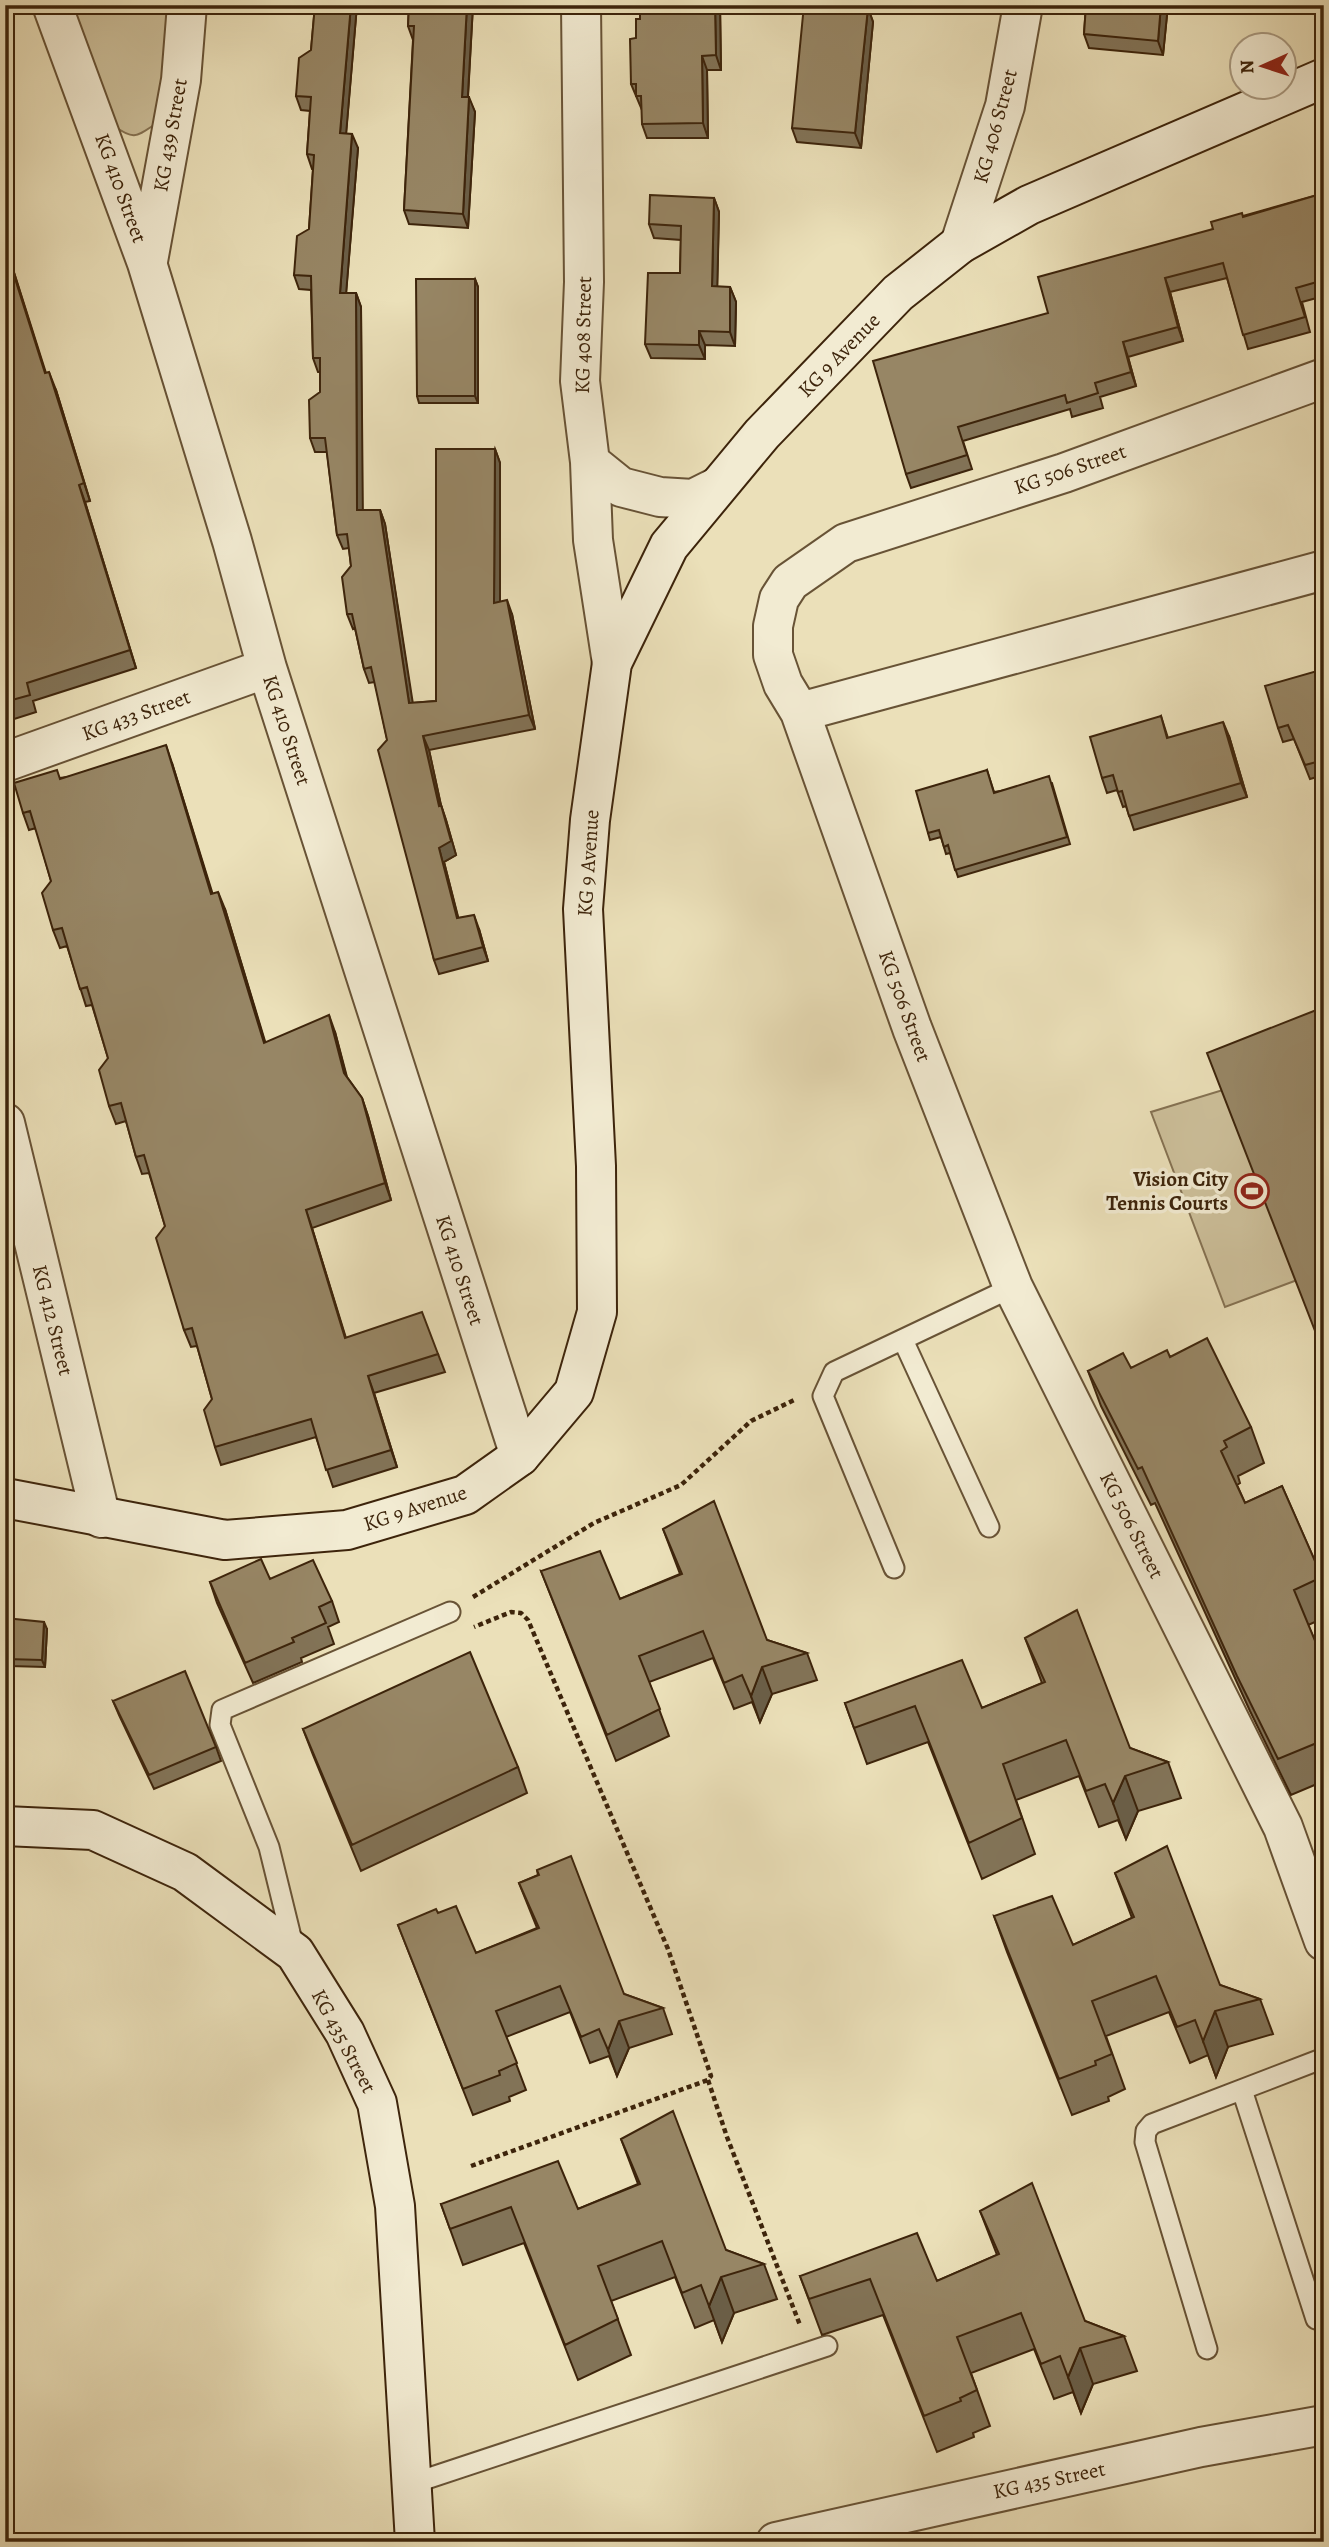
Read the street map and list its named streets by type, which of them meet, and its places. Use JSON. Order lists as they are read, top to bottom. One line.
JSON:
{"streets":{"street":["KG 406 Street","KG 439 Street","KG 410 Street","KG 408 Street","KG 9 Avenue","KG 506 Street","KG 433 Street","KG 412 Street","KG 435 Street"]},"crossings":[["KG 406 Street","KG 9 Avenue"],["KG 439 Street","KG 410 Street"],["KG 410 Street","KG 9 Avenue"],["KG 410 Street","KG 433 Street"],["KG 408 Street","KG 9 Avenue"],["KG 9 Avenue","KG 412 Street"]],"places":{"sports":["Vision City Tennis Courts"]},"north":"left"}
